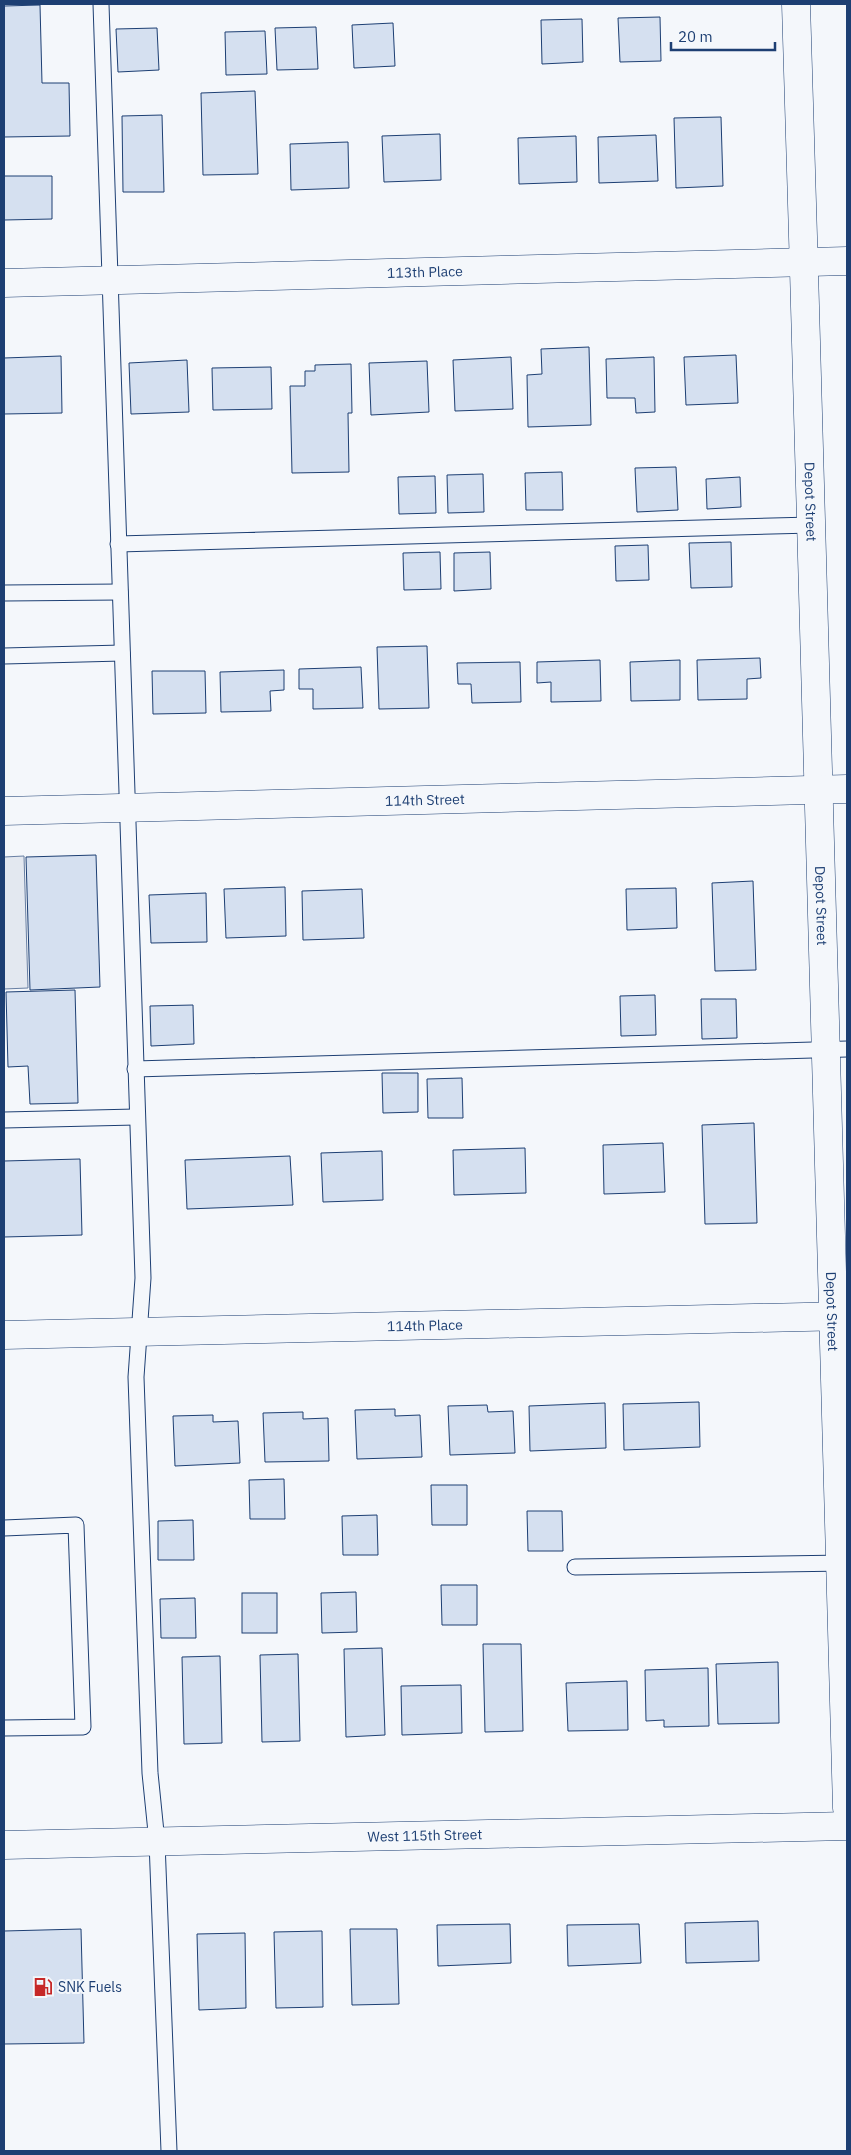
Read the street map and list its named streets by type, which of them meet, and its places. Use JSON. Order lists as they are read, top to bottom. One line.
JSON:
{"streets":{"street":["113th Place","Depot Street","114th Street","114th Place","West 115th Street"]},"crossings":[["113th Place","Depot Street"],["Depot Street","114th Street"],["Depot Street","114th Place"]],"places":{"fuel station":["SNK Fuels"]},"scale_bar":"20 m"}
